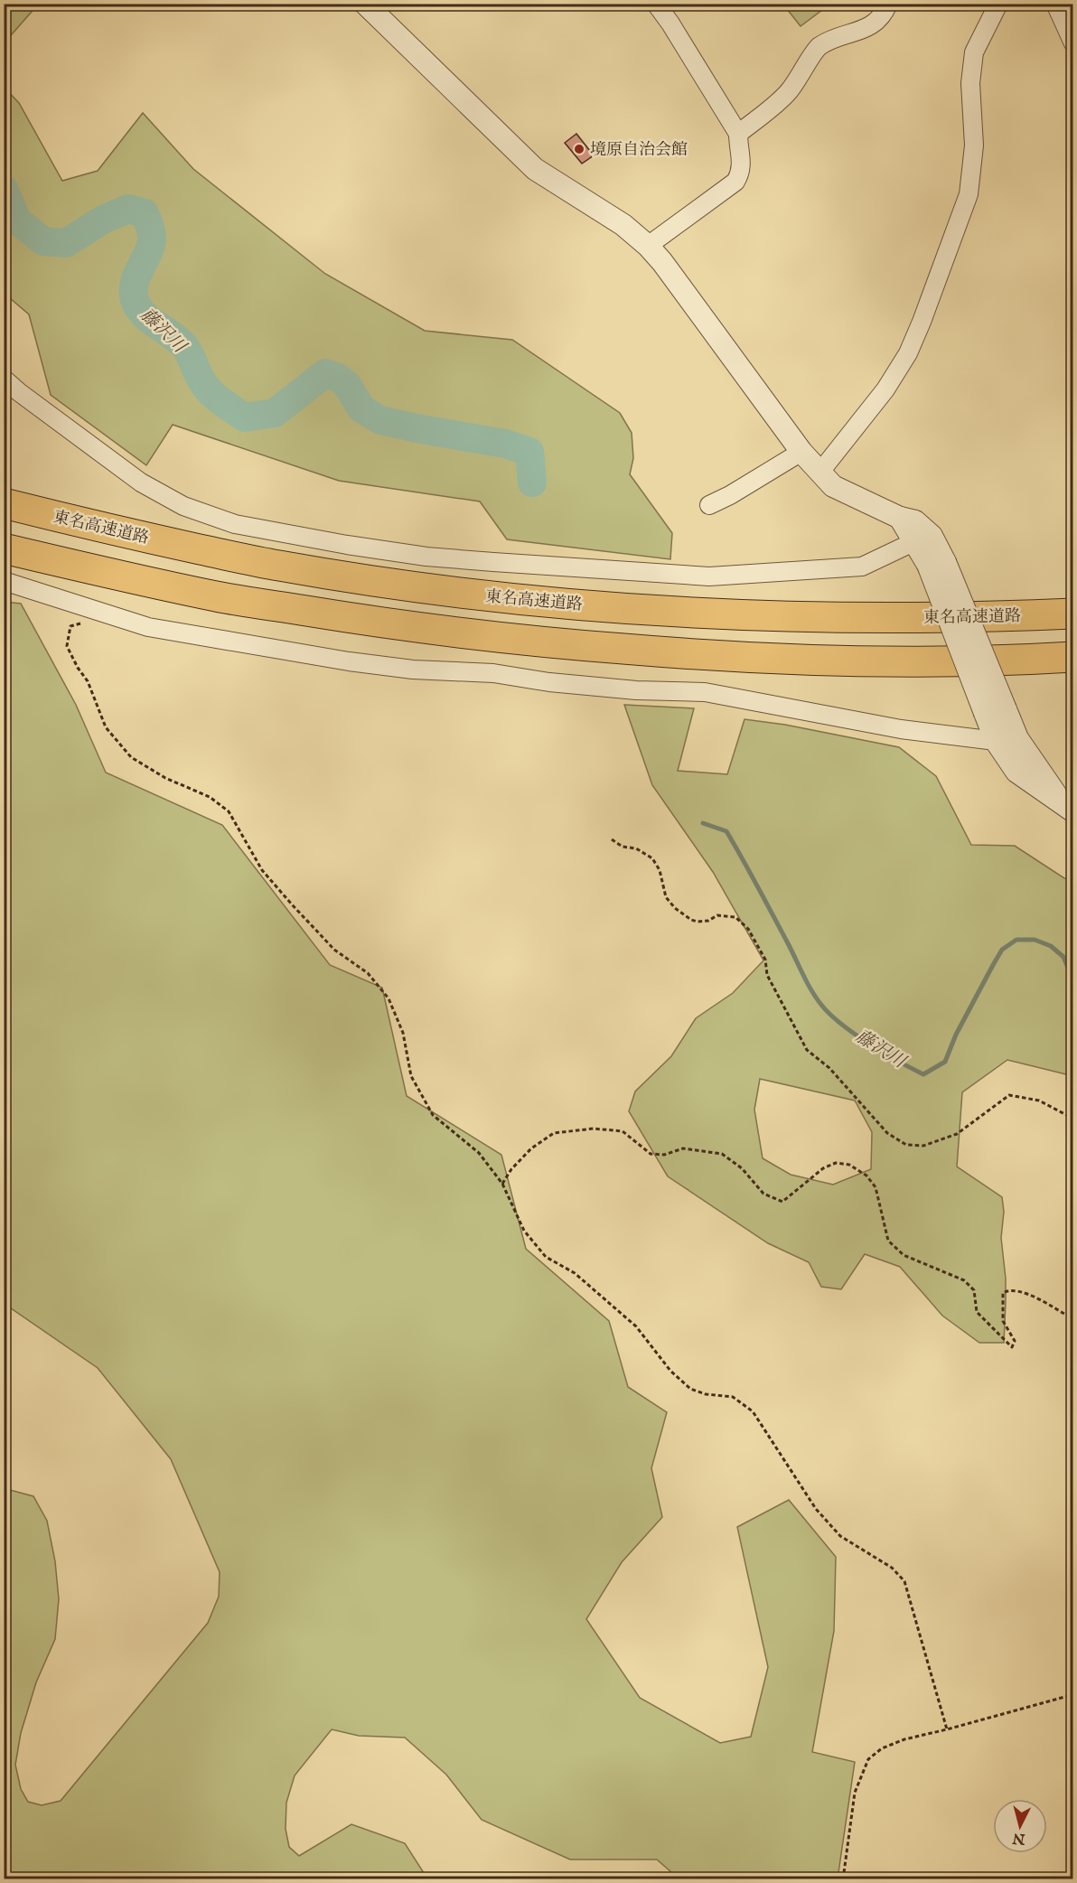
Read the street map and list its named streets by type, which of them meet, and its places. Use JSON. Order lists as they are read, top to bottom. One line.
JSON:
{"streets":{"highway":["東名高速道路"]},"water":["藤沢川"],"places":["境原自治会館"],"north":"bottom"}
